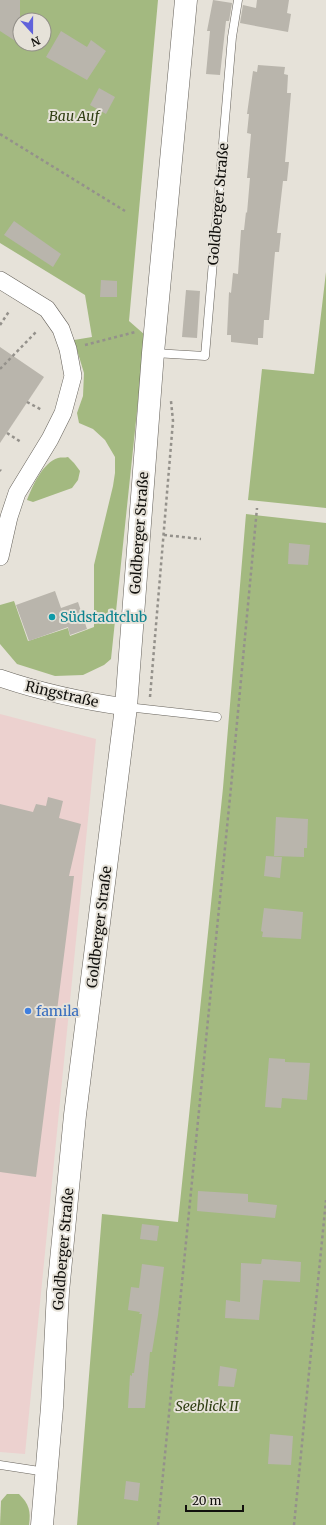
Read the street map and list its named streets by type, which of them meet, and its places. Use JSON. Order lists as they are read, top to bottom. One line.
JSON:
{"streets":{"main road":["Goldberger Straße"],"street":["Ringstraße"]},"crossings":[["Goldberger Straße","Ringstraße"]],"parks":["Bau Auf","Seeblick II"],"places":["Südstadtclub","famila"],"scale_bar":"20 m","north":"bottom"}
